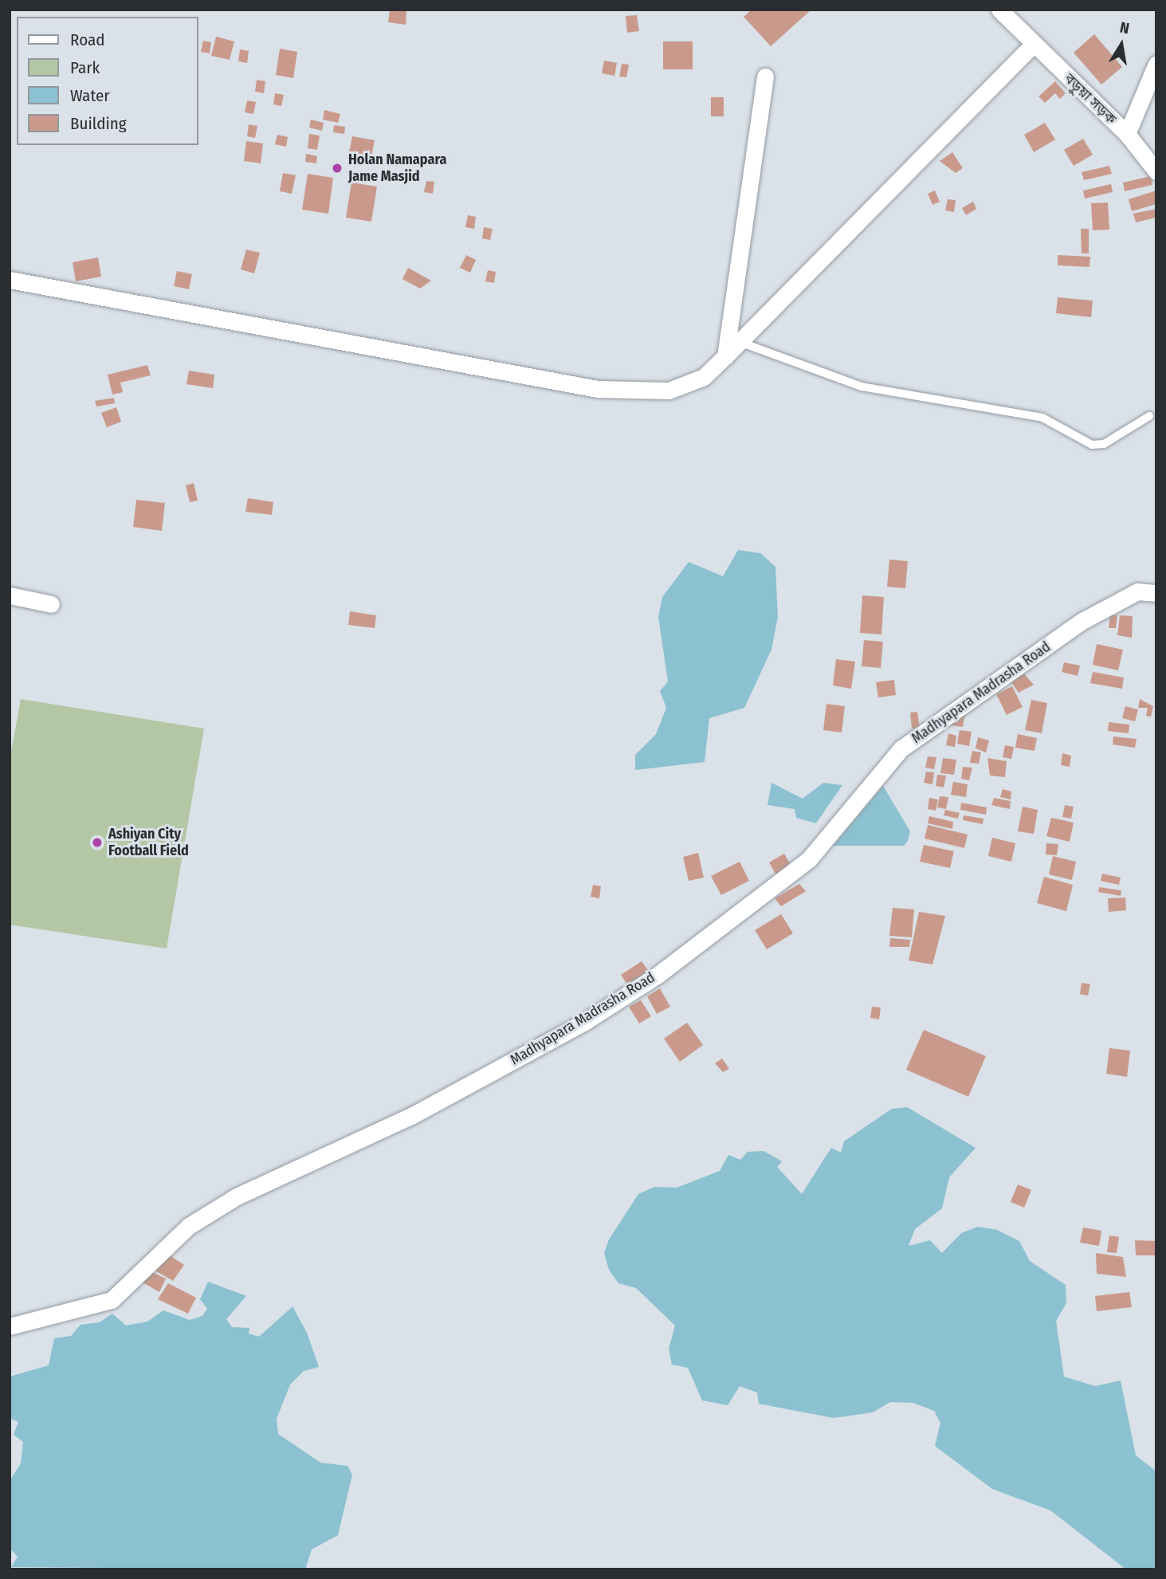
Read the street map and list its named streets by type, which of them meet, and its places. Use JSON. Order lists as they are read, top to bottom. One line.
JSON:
{"streets":{"street":["বড়ুয়া সড়ক","Madhyapara Madrasha Road"]},"places":["Holan Namapara Jame Masjid","Ashiyan City Football Field"],"legend":["Road","Park","Water","Building"],"north":"top"}
